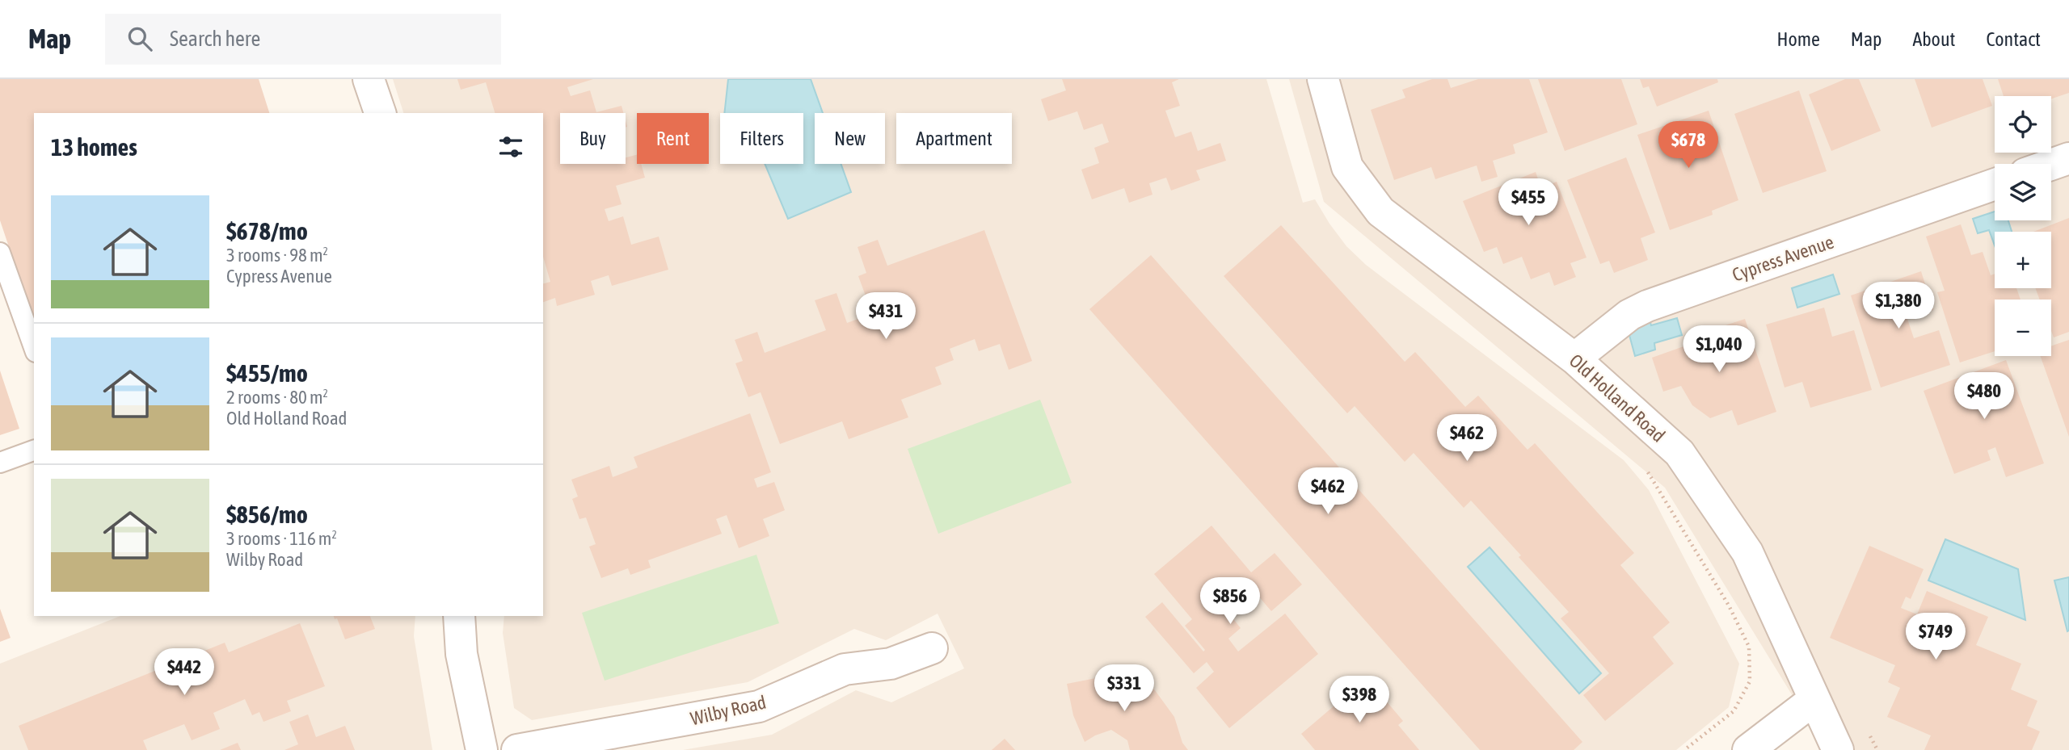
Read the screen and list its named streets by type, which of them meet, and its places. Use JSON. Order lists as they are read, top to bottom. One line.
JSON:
{"streets":{"street":["Cypress Avenue","Old Holland Road","Wilby Road"]},"crossings":[["Cypress Avenue","Old Holland Road"]],"page":{"header":"Map","search":"Search here","nav":["Home","Map","About","Contact"],"map_buttons":["+","−"],"chip":["Buy","Rent","Filters","New","Apartment"],"heading":"13 homes","price":["$678","$455","$1,380","$431","$1,040","$480","$462","$462","$856","$749","$442","$331","$398"],"list":[{"name":"$678/mo","note":"3 rooms · 98 m² · Cypress Avenue"},{"name":"$455/mo","note":"2 rooms · 80 m² · Old Holland Road"},{"name":"$856/mo","note":"3 rooms · 116 m² · Wilby Road"}]}}
